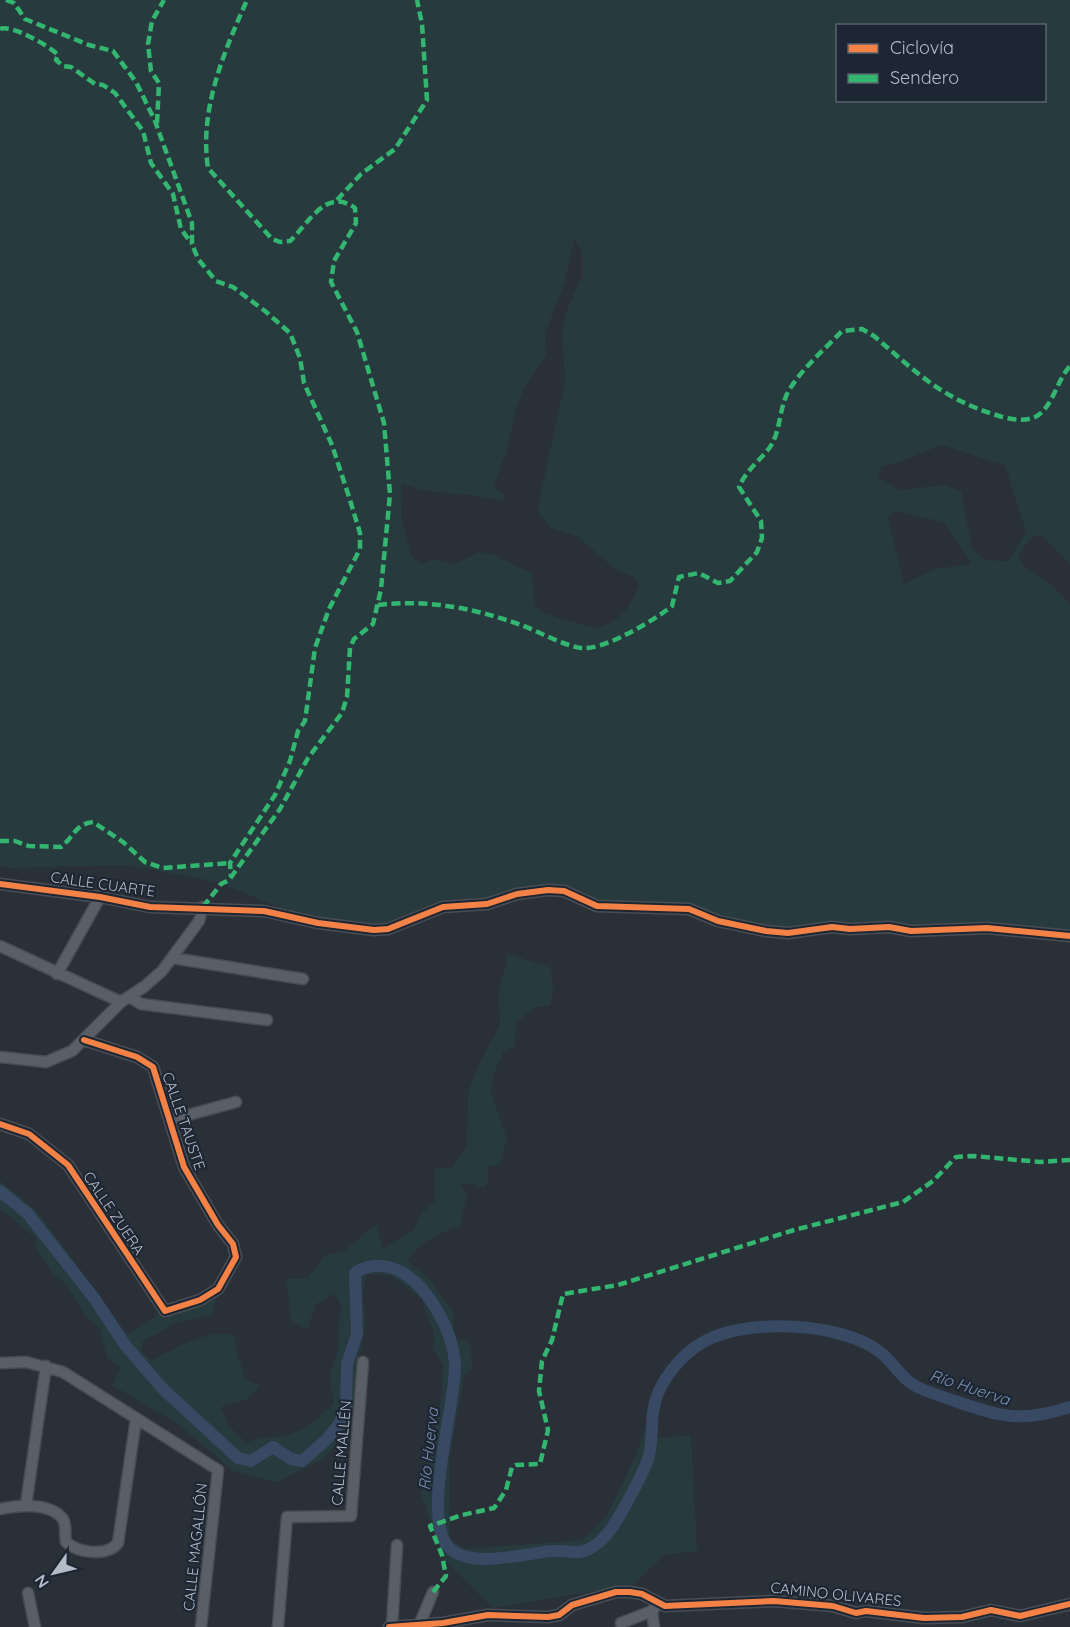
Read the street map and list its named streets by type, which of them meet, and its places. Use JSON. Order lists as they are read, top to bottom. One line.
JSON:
{"streets":{"street":["CALLE CUARTE","CALLE TAUSTE","CALLE ZUERA","CALLE MALLÉN","CALLE MAGALLÓN","CAMINO OLIVARES"]},"crossings":[["CALLE TAUSTE","CALLE ZUERA"]],"water":["Río Huerva"],"legend":["Ciclovía","Sendero"],"north":"bottom left"}
